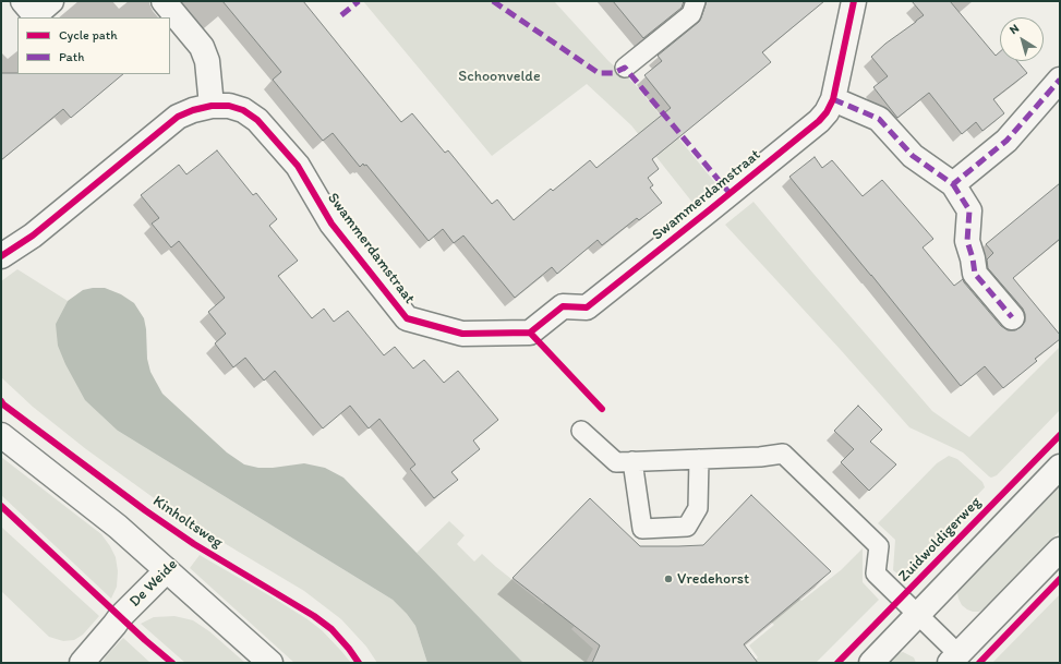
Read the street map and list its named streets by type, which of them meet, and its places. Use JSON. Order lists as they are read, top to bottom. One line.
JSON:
{"streets":{"street":["Swammerdamstraat","De Weide"],"cycle path":["Kinholtsweg","Zuidwoldigerweg"]},"parks":["Schoonvelde"],"places":["Vredehorst"],"legend":["Cycle path","Path"],"north":"top left"}
